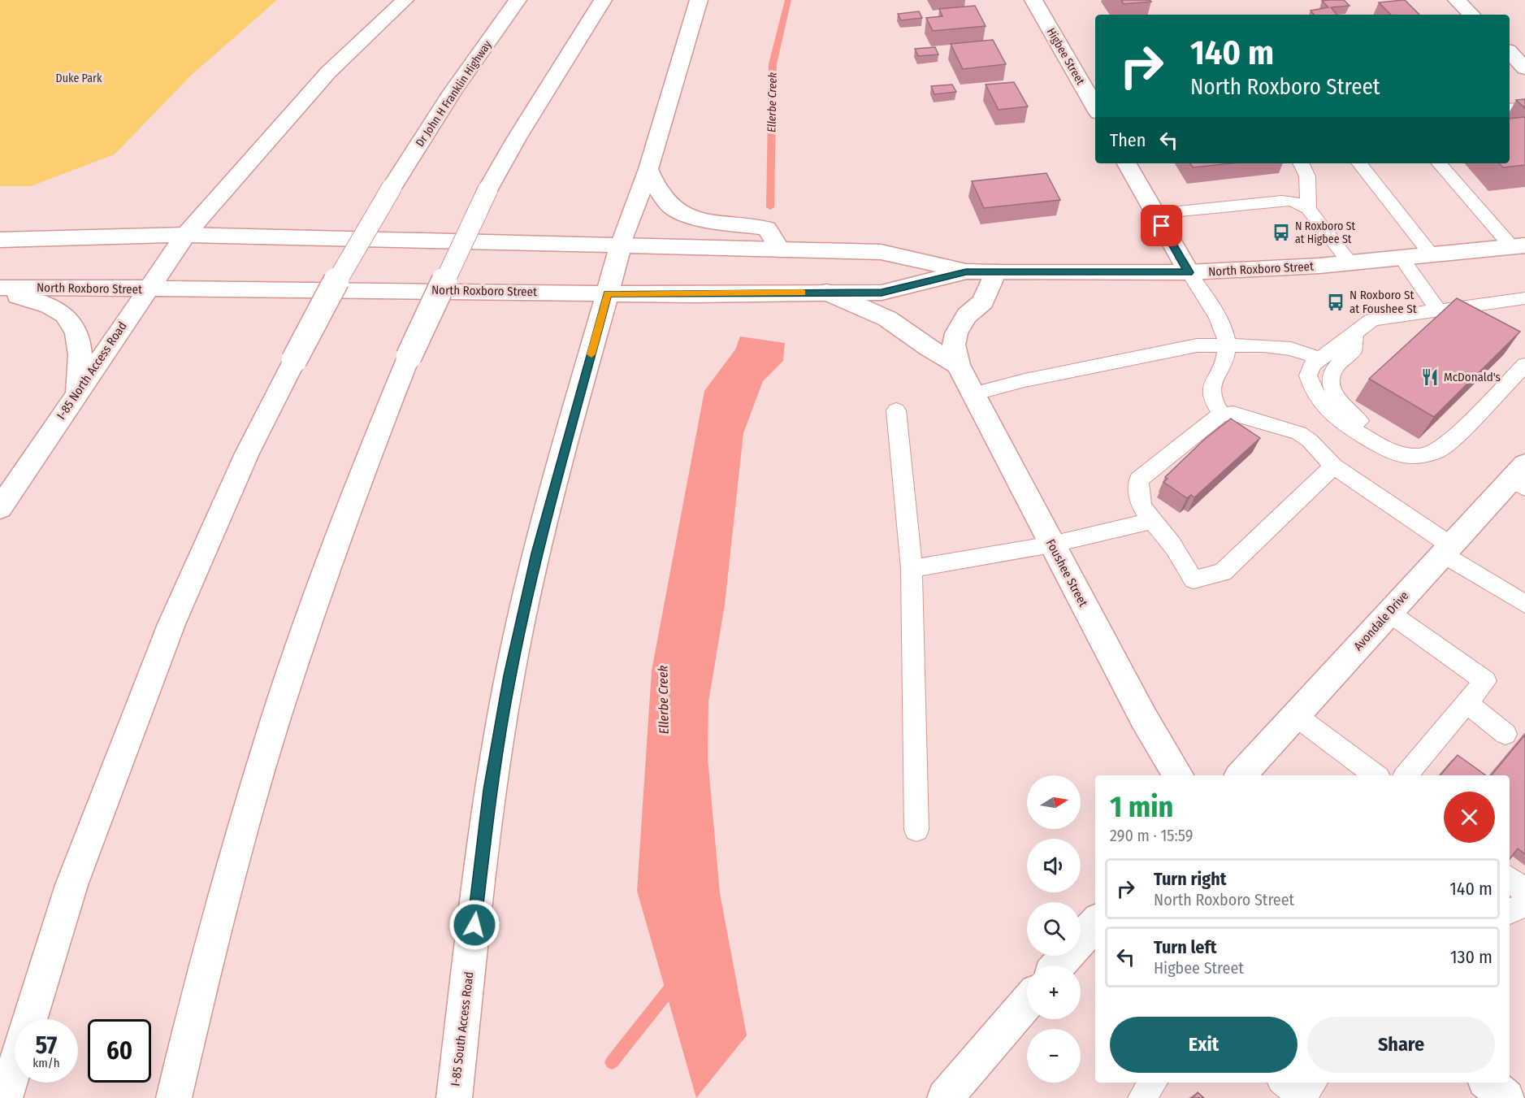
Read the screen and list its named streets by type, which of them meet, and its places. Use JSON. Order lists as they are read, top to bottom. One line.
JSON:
{"streets":{"main road":["Higbee Street","Dr John H Franklin Highway","North Roxboro Street","I-85 North Access Road","Foushee Street","Avondale Drive","I-85 South Access Road"]},"crossings":[["North Roxboro Street","I-85 North Access Road"],["North Roxboro Street","Foushee Street"],["North Roxboro Street","I-85 South Access Road"]],"water":["Ellerbe Creek"],"parks":["Duke Park"],"places":{"bus stop":["N Roxboro St at Higbee St","N Roxboro St at Foushee St"],"restaurant":["McDonald's"]},"north":"right","page":{"turn":["140 m","North Roxboro Street"],"then":"Then","map_buttons":["+","−"],"heading":["1 min","290 m · 15:59"],"list":[{"name":"Turn right","note":"North Roxboro Street","value":"140 m"},{"name":"Turn left","note":"Higbee Street","value":"130 m"}],"buttons":["Exit","Share"],"speed":"57 km/h","limit":"60"}}
